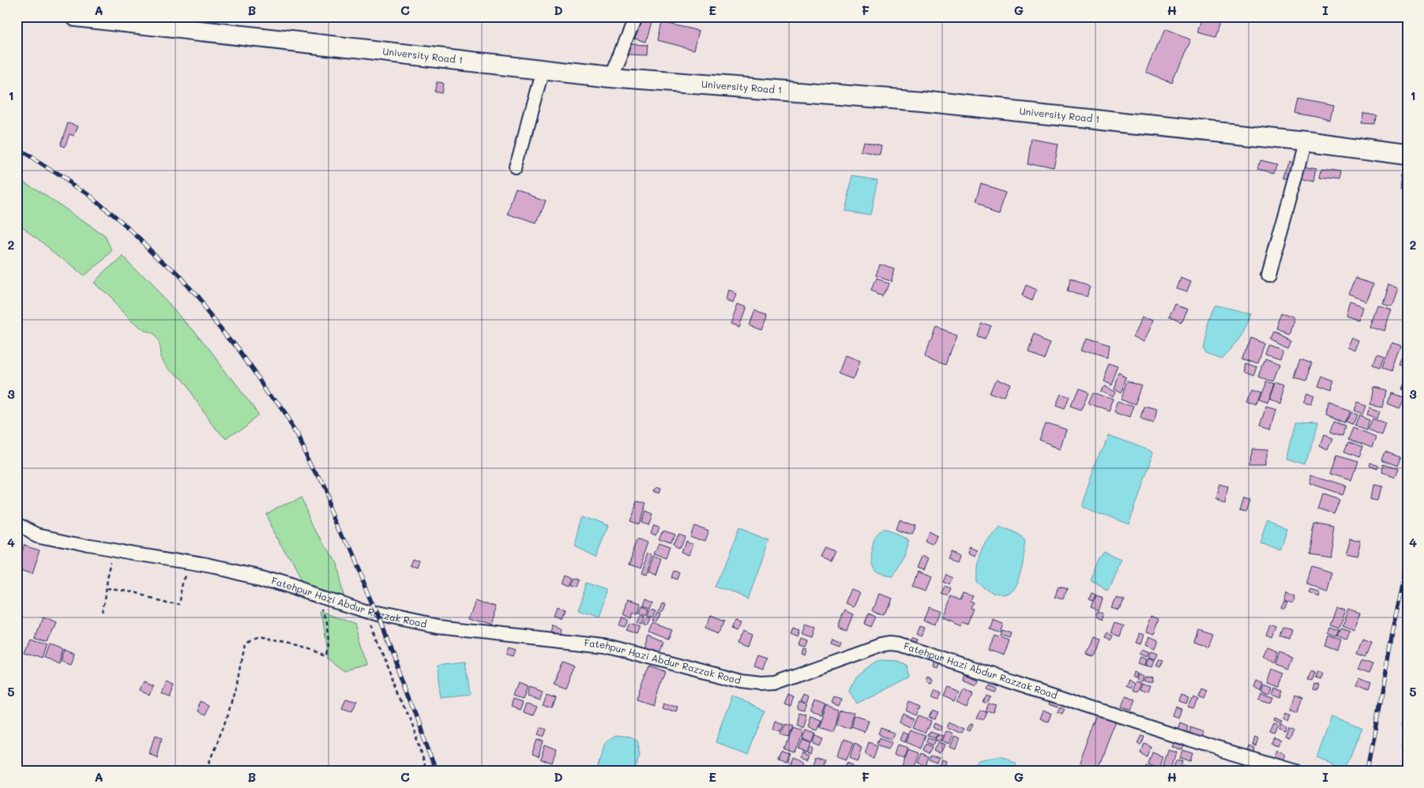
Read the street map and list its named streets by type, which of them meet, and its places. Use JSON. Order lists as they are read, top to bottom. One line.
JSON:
{"streets":{"main road":["University Road 1"],"street":["Fatehpur Hazi Abdur Razzak Road"]},"grid":{"columns":["A","B","C","D","E","F","G","H","I"],"rows":["1","2","3","4","5"]}}
